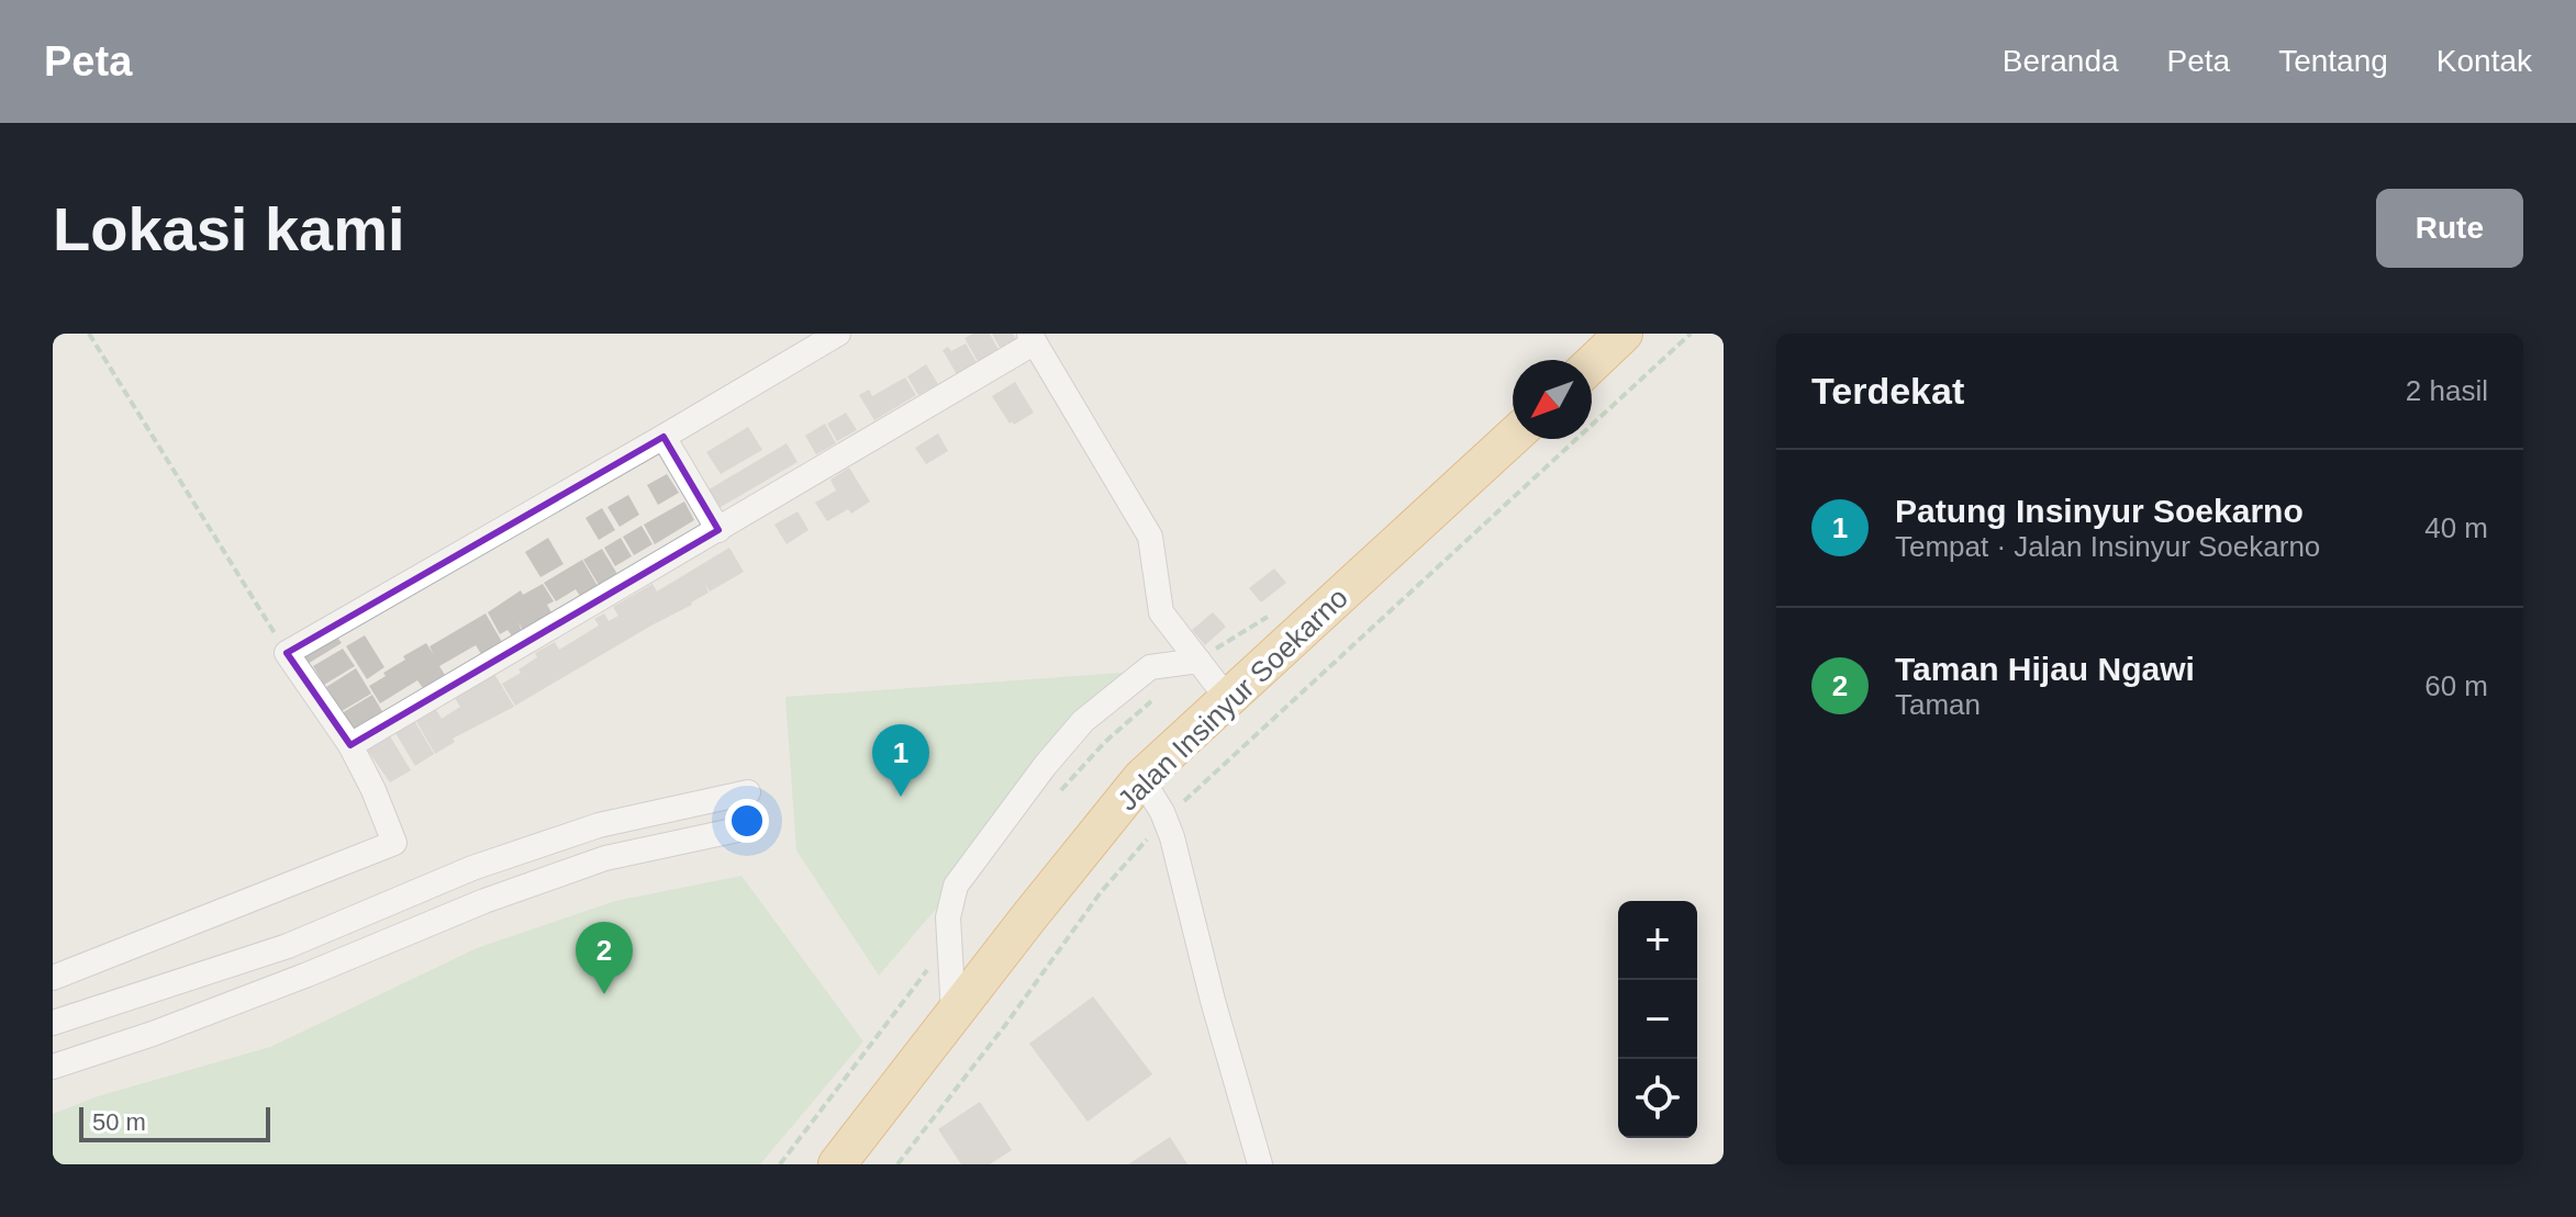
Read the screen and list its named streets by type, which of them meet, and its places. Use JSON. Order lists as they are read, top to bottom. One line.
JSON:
{"streets":{"highway":["Jalan Insinyur Soekarno"]},"scale_bar":"50 m","north":"bottom left","page":{"header":"Peta","nav":["Beranda","Peta","Tentang","Kontak"],"buttons":"Rute","title":"Lokasi kami","heading":["Terdekat","2 hasil"],"list":[{"mark":"1","name":"Patung Insinyur Soekarno","note":"Tempat · Jalan Insinyur Soekarno","value":"40 m"},{"mark":"2","name":"Taman Hijau Ngawi","note":"Taman","value":"60 m"}],"pins":["1","2"],"map_buttons":["+","−"],"scale":"50 m"}}
